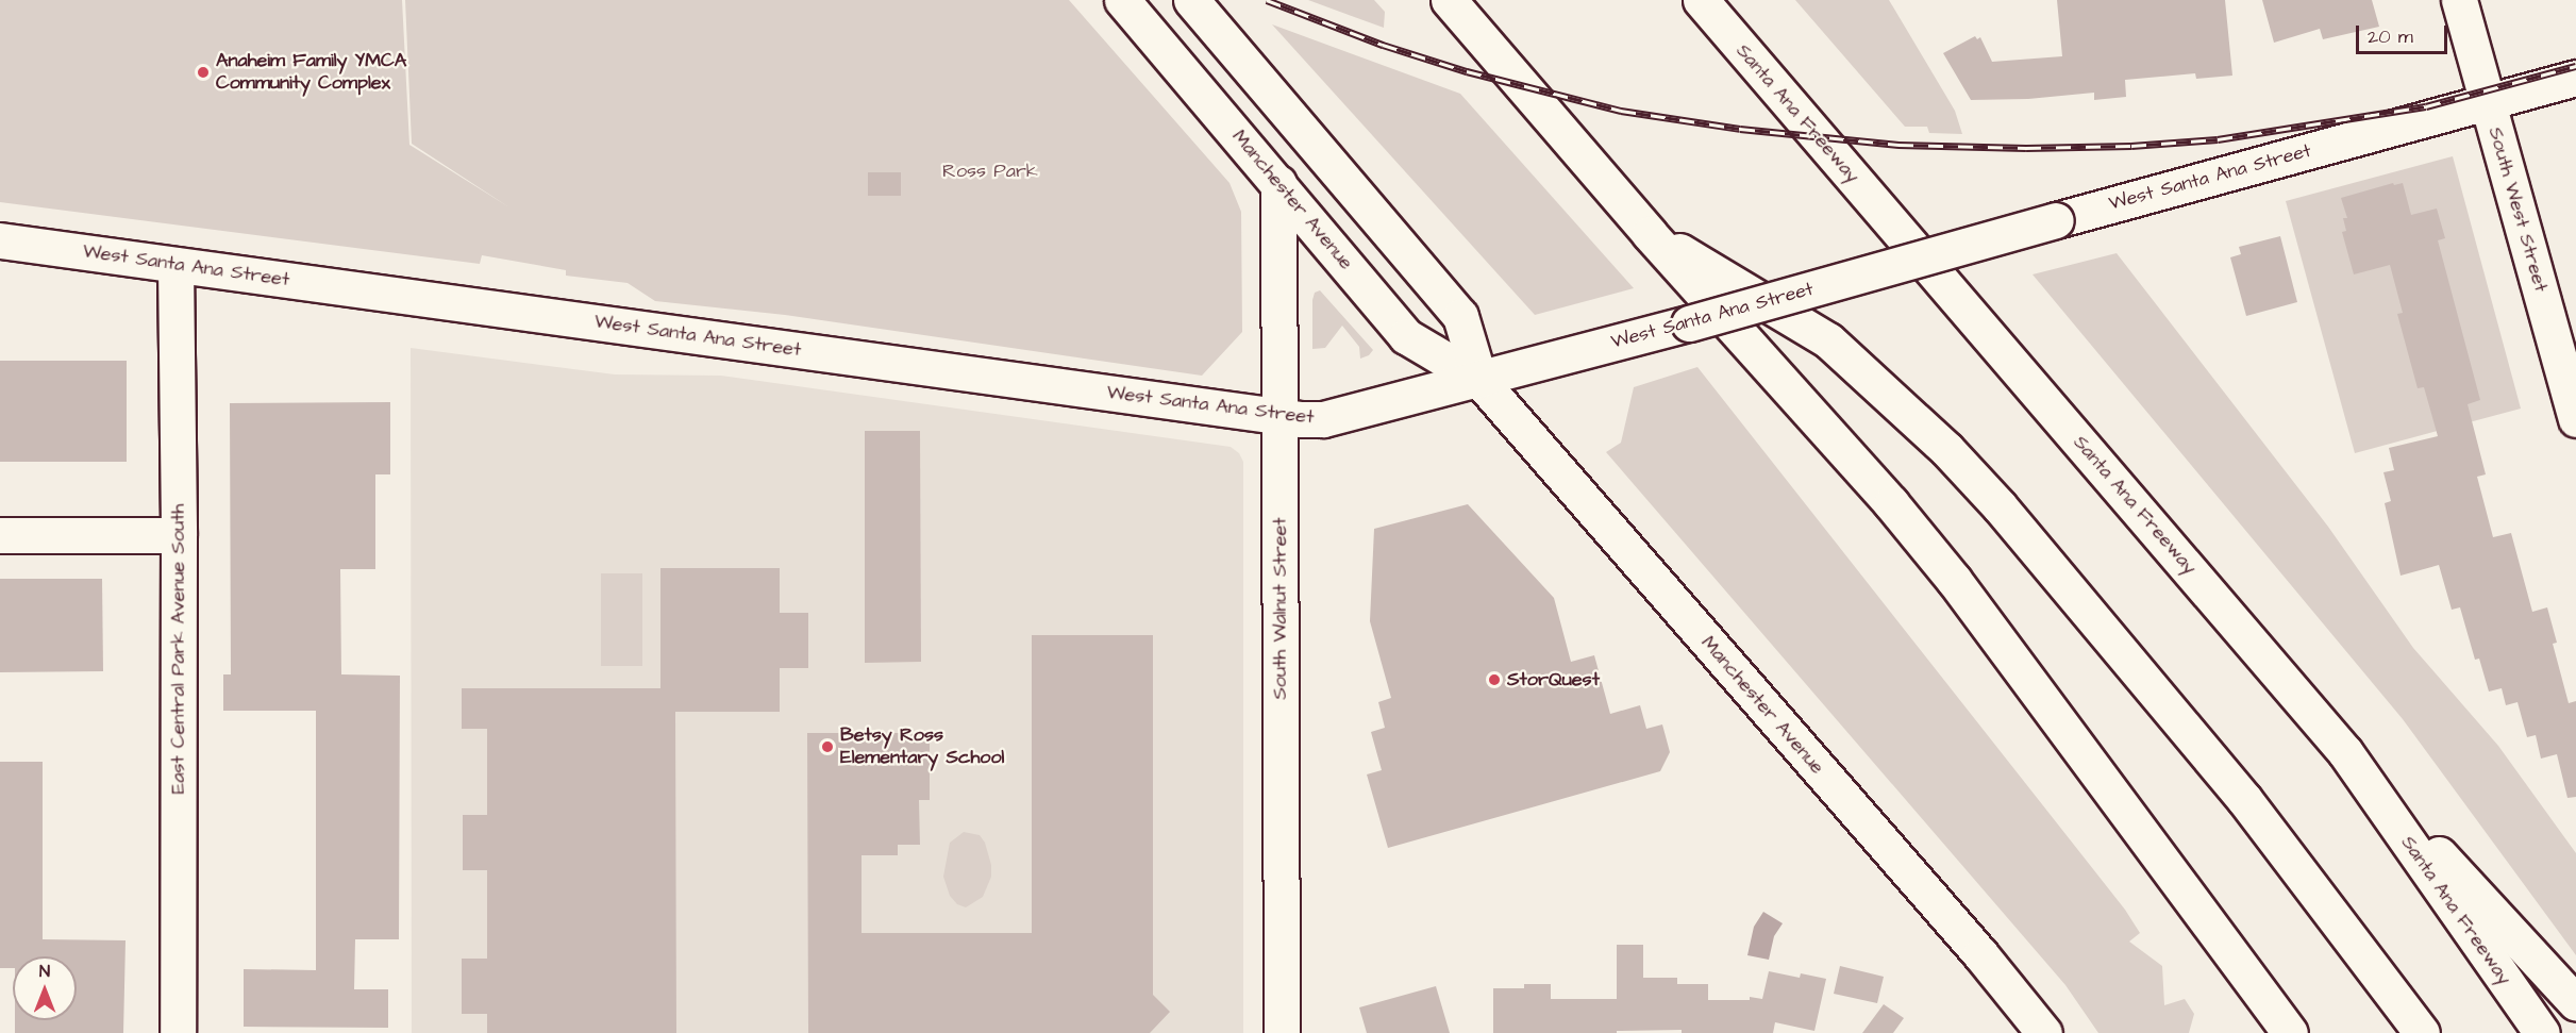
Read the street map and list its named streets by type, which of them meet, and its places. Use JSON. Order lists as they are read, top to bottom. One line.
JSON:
{"streets":{"main road":["Santa Ana Freeway","West Santa Ana Street","Manchester Avenue","South West Street","South Walnut Street","East Central Park Avenue South"]},"crossings":[["West Santa Ana Street","Manchester Avenue"],["West Santa Ana Street","South West Street"],["West Santa Ana Street","South Walnut Street"],["West Santa Ana Street","East Central Park Avenue South"],["Manchester Avenue","South Walnut Street"]],"parks":["Ross Park"],"places":["Anaheim Family YMCA Community Complex","StorQuest","Betsy Ross Elementary School"],"scale_bar":"20 m","north":"top"}
